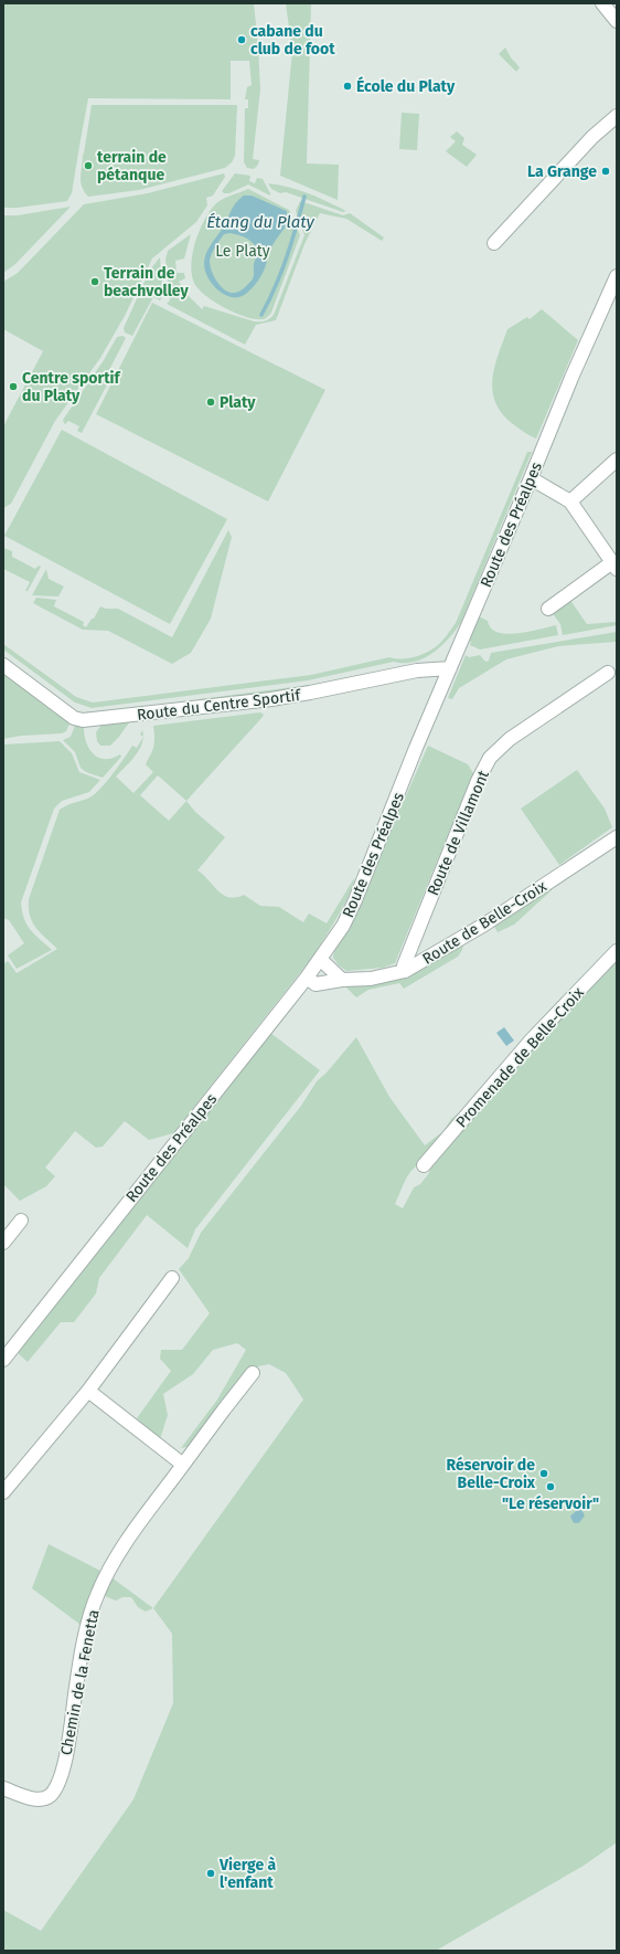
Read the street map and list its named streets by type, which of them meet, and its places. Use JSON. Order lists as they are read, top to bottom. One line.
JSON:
{"streets":{"street":["Route des Préalpes","Route du Centre Sportif","Route de Villamont","Route de Belle-Croix","Promenade de Belle-Croix","Chemin de la Fenetta"]},"crossings":[["Route des Préalpes","Route du Centre Sportif"],["Route des Préalpes","Route de Belle-Croix"],["Route de Villamont","Route de Belle-Croix"]],"water":["Étang du Platy"],"parks":["Le Platy"],"places":["cabane du club de foot","École du Platy","terrain de pétanque","La Grange","Terrain de beachvolley","Centre sportif du Platy","Platy","Réservoir de Belle-Croix","\"Le réservoir\"","Vierge à l'enfant"]}
